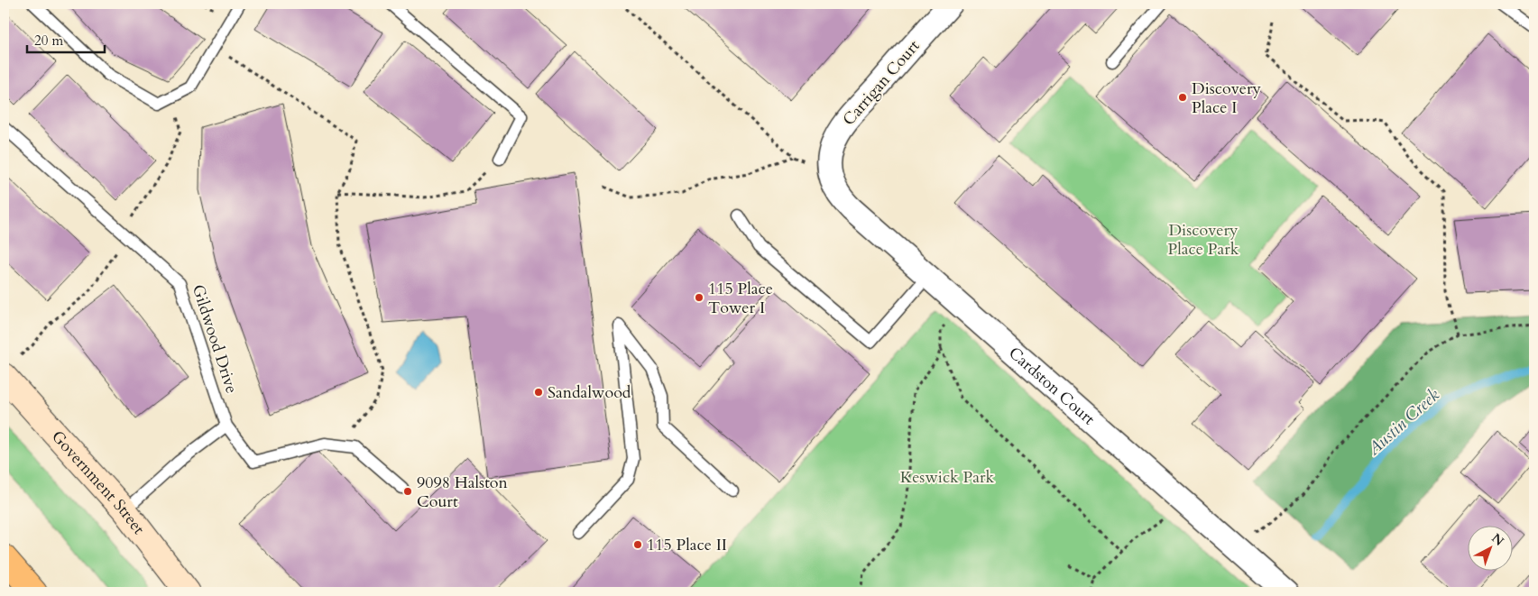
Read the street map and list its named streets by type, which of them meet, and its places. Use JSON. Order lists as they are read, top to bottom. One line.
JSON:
{"streets":{"street":["Carrigan Court","Cardston Court","Government Street"],"lane":["Gildwood Drive"]},"crossings":[["Carrigan Court","Cardston Court"]],"water":["Austin Creek"],"parks":["Discovery Place Park","Keswick Park"],"places":["Discovery Place I","115 Place Tower I","Sandalwood","9098 Halston Court","115 Place II"],"scale_bar":"20 m","north":"top right"}
